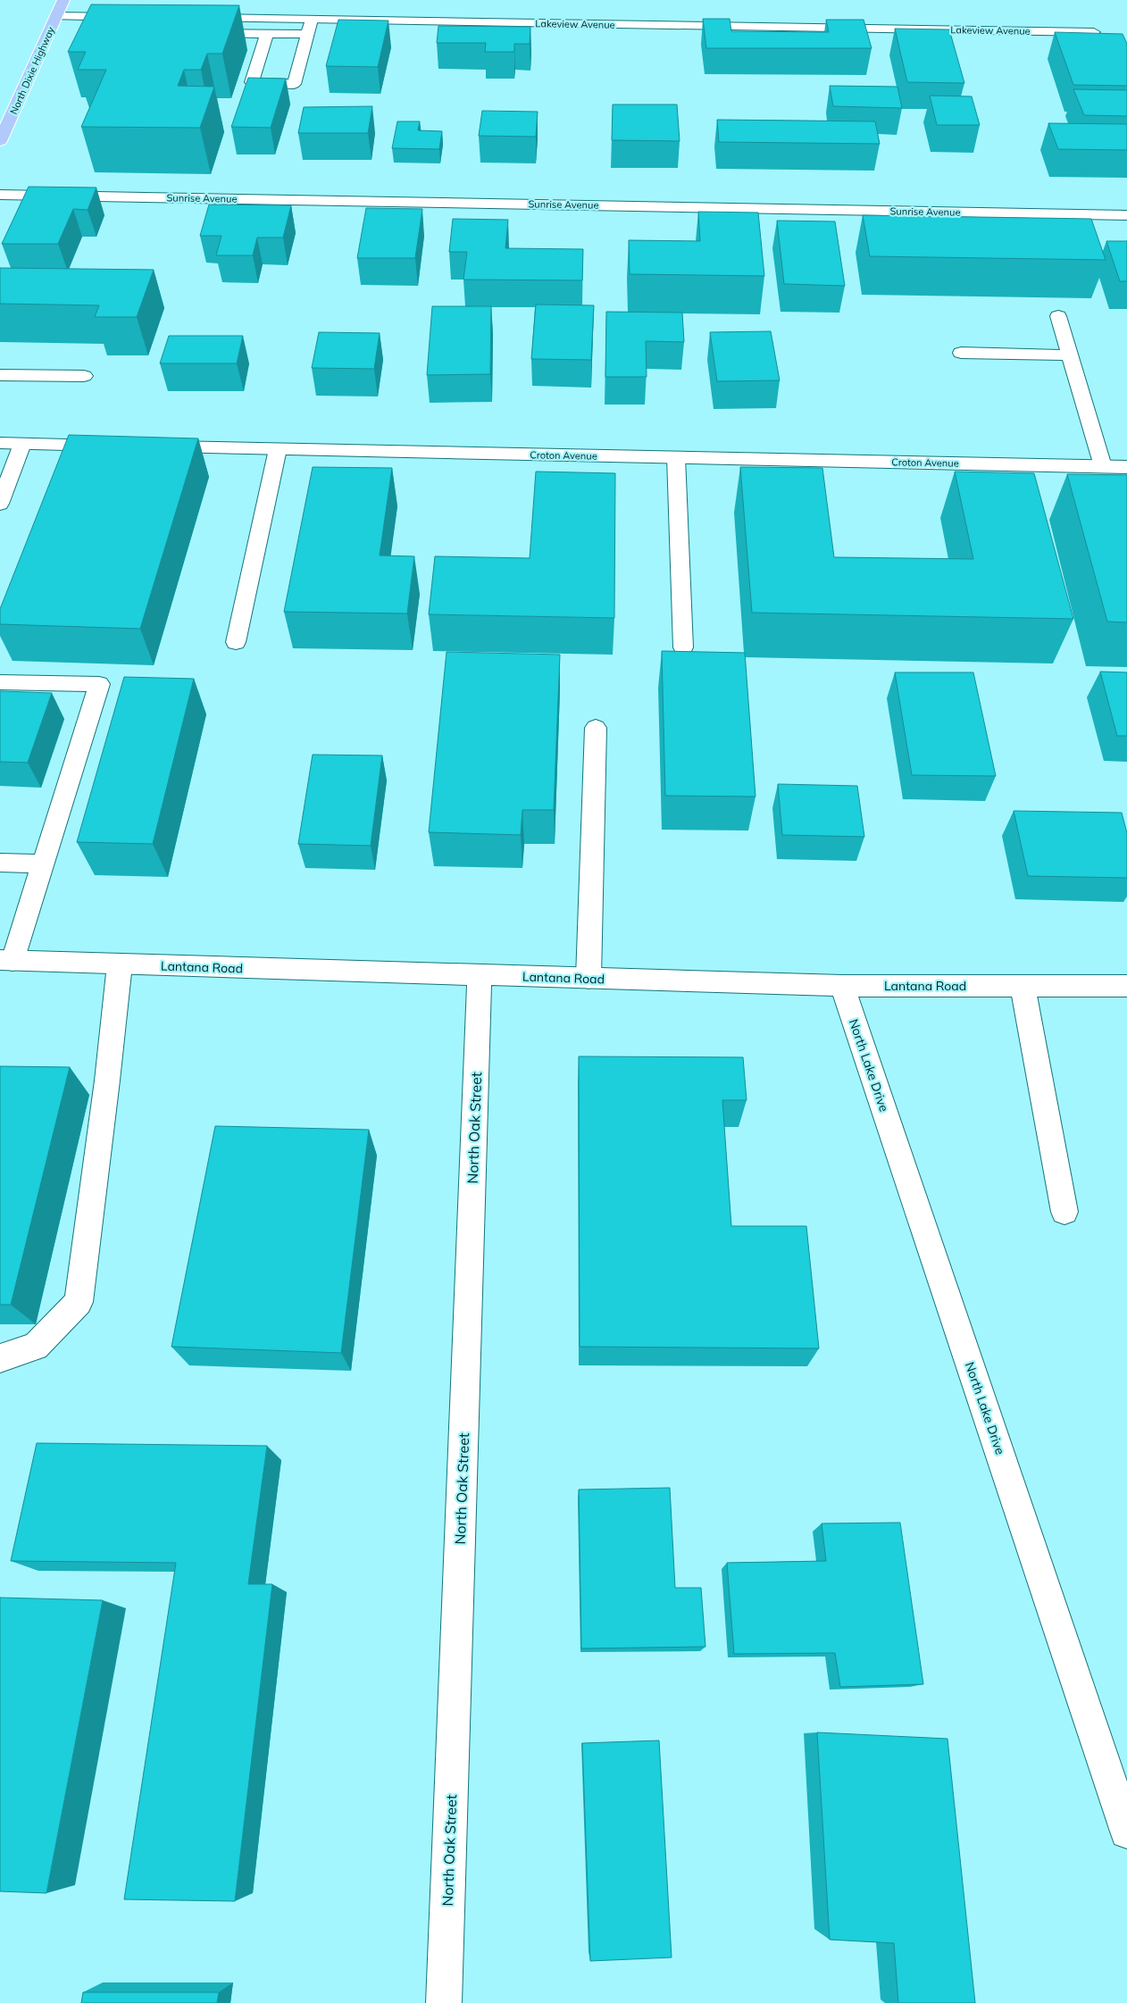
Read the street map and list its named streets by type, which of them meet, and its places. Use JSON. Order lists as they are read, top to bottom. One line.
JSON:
{"streets":{"main road":["North Dixie Highway"],"street":["Lakeview Avenue","Sunrise Avenue","Croton Avenue","Lantana Road","North Lake Drive","North Oak Street"]},"crossings":[["Lantana Road","North Lake Drive"],["Lantana Road","North Oak Street"]]}
